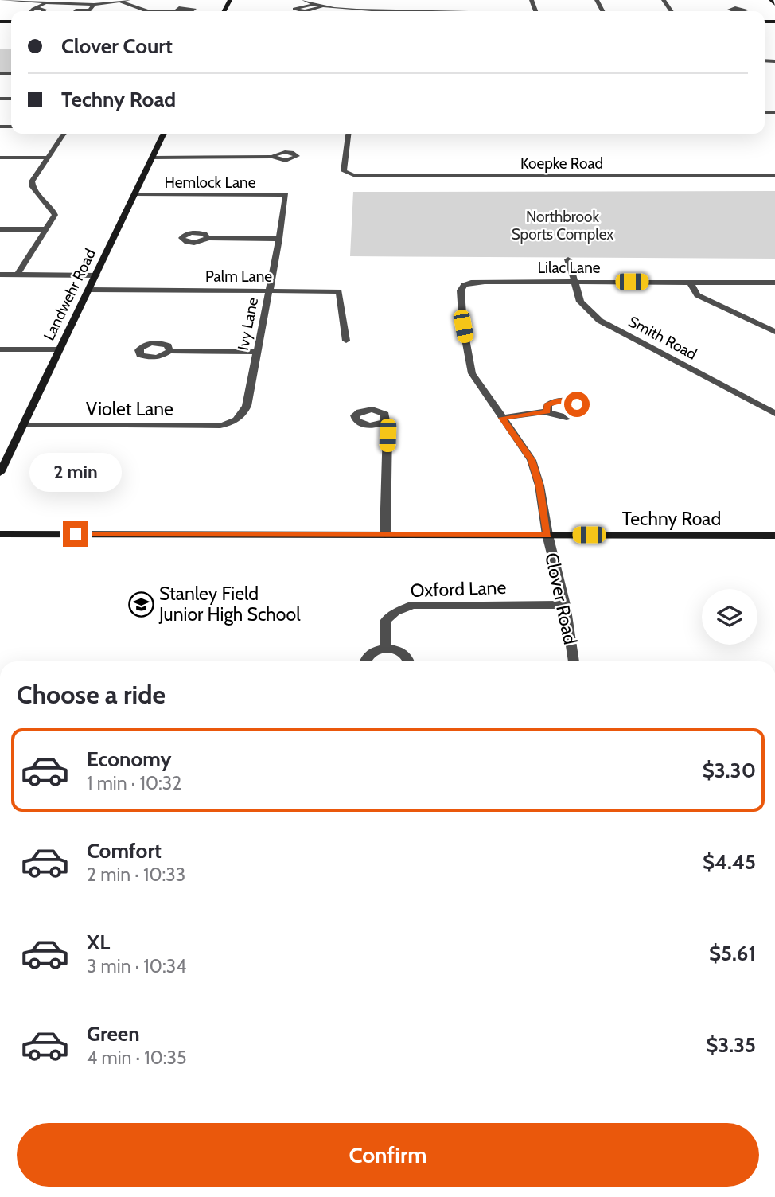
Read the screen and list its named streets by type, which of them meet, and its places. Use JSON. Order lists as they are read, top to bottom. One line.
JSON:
{"streets":{"main road":["Landwehr Road","Techny Road"],"street":["Koepke Road","Hemlock Lane","Lilac Lane","Palm Lane","Ivy Lane","Smith Road","Violet Lane","Oxford Lane","Clover Road"]},"crossings":[["Hemlock Lane","Landwehr Road"],["Hemlock Lane","Ivy Lane"],["Lilac Lane","Smith Road"],["Lilac Lane","Clover Road"],["Palm Lane","Landwehr Road"],["Palm Lane","Ivy Lane"],["Landwehr Road","Violet Lane"],["Ivy Lane","Violet Lane"],["Techny Road","Clover Road"],["Oxford Lane","Clover Road"]],"parks":["Northbrook Sports Complex"],"places":{"school or university":["Stanley Field Junior High School"]},"page":{"banner":["Clover Court","Techny Road"],"bubble":"2 min","heading":"Choose a ride","list":[{"name":"Economy","note":"1 min · 10:32","value":"$3.30"},{"name":"Comfort","note":"2 min · 10:33","value":"$4.45"},{"name":"XL","note":"3 min · 10:34","value":"$5.61"},{"name":"Green","note":"4 min · 10:35","value":"$3.35"}],"buttons":"Confirm"}}
